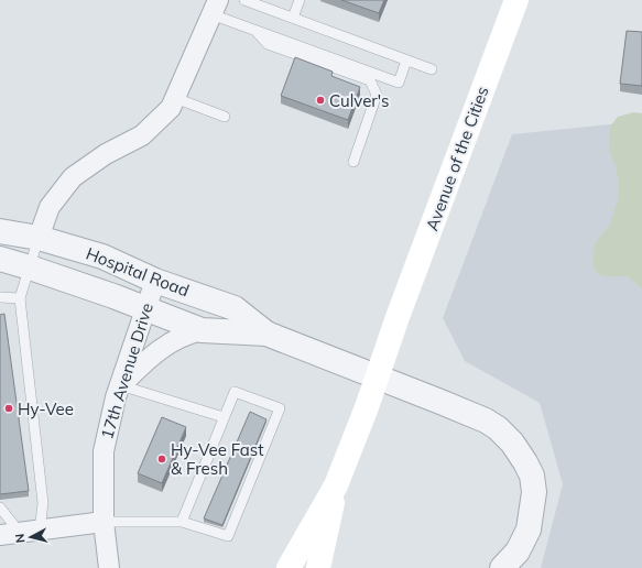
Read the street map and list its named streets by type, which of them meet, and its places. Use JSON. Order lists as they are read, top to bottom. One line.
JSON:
{"streets":{"main road":["Avenue of the Cities"],"street":["Hospital Road","17th Avenue Drive"]},"crossings":[["Avenue of the Cities","Hospital Road"],["Hospital Road","17th Avenue Drive"]],"places":["Culver's","Hy-Vee","Hy-Vee Fast & Fresh"],"north":"left"}
